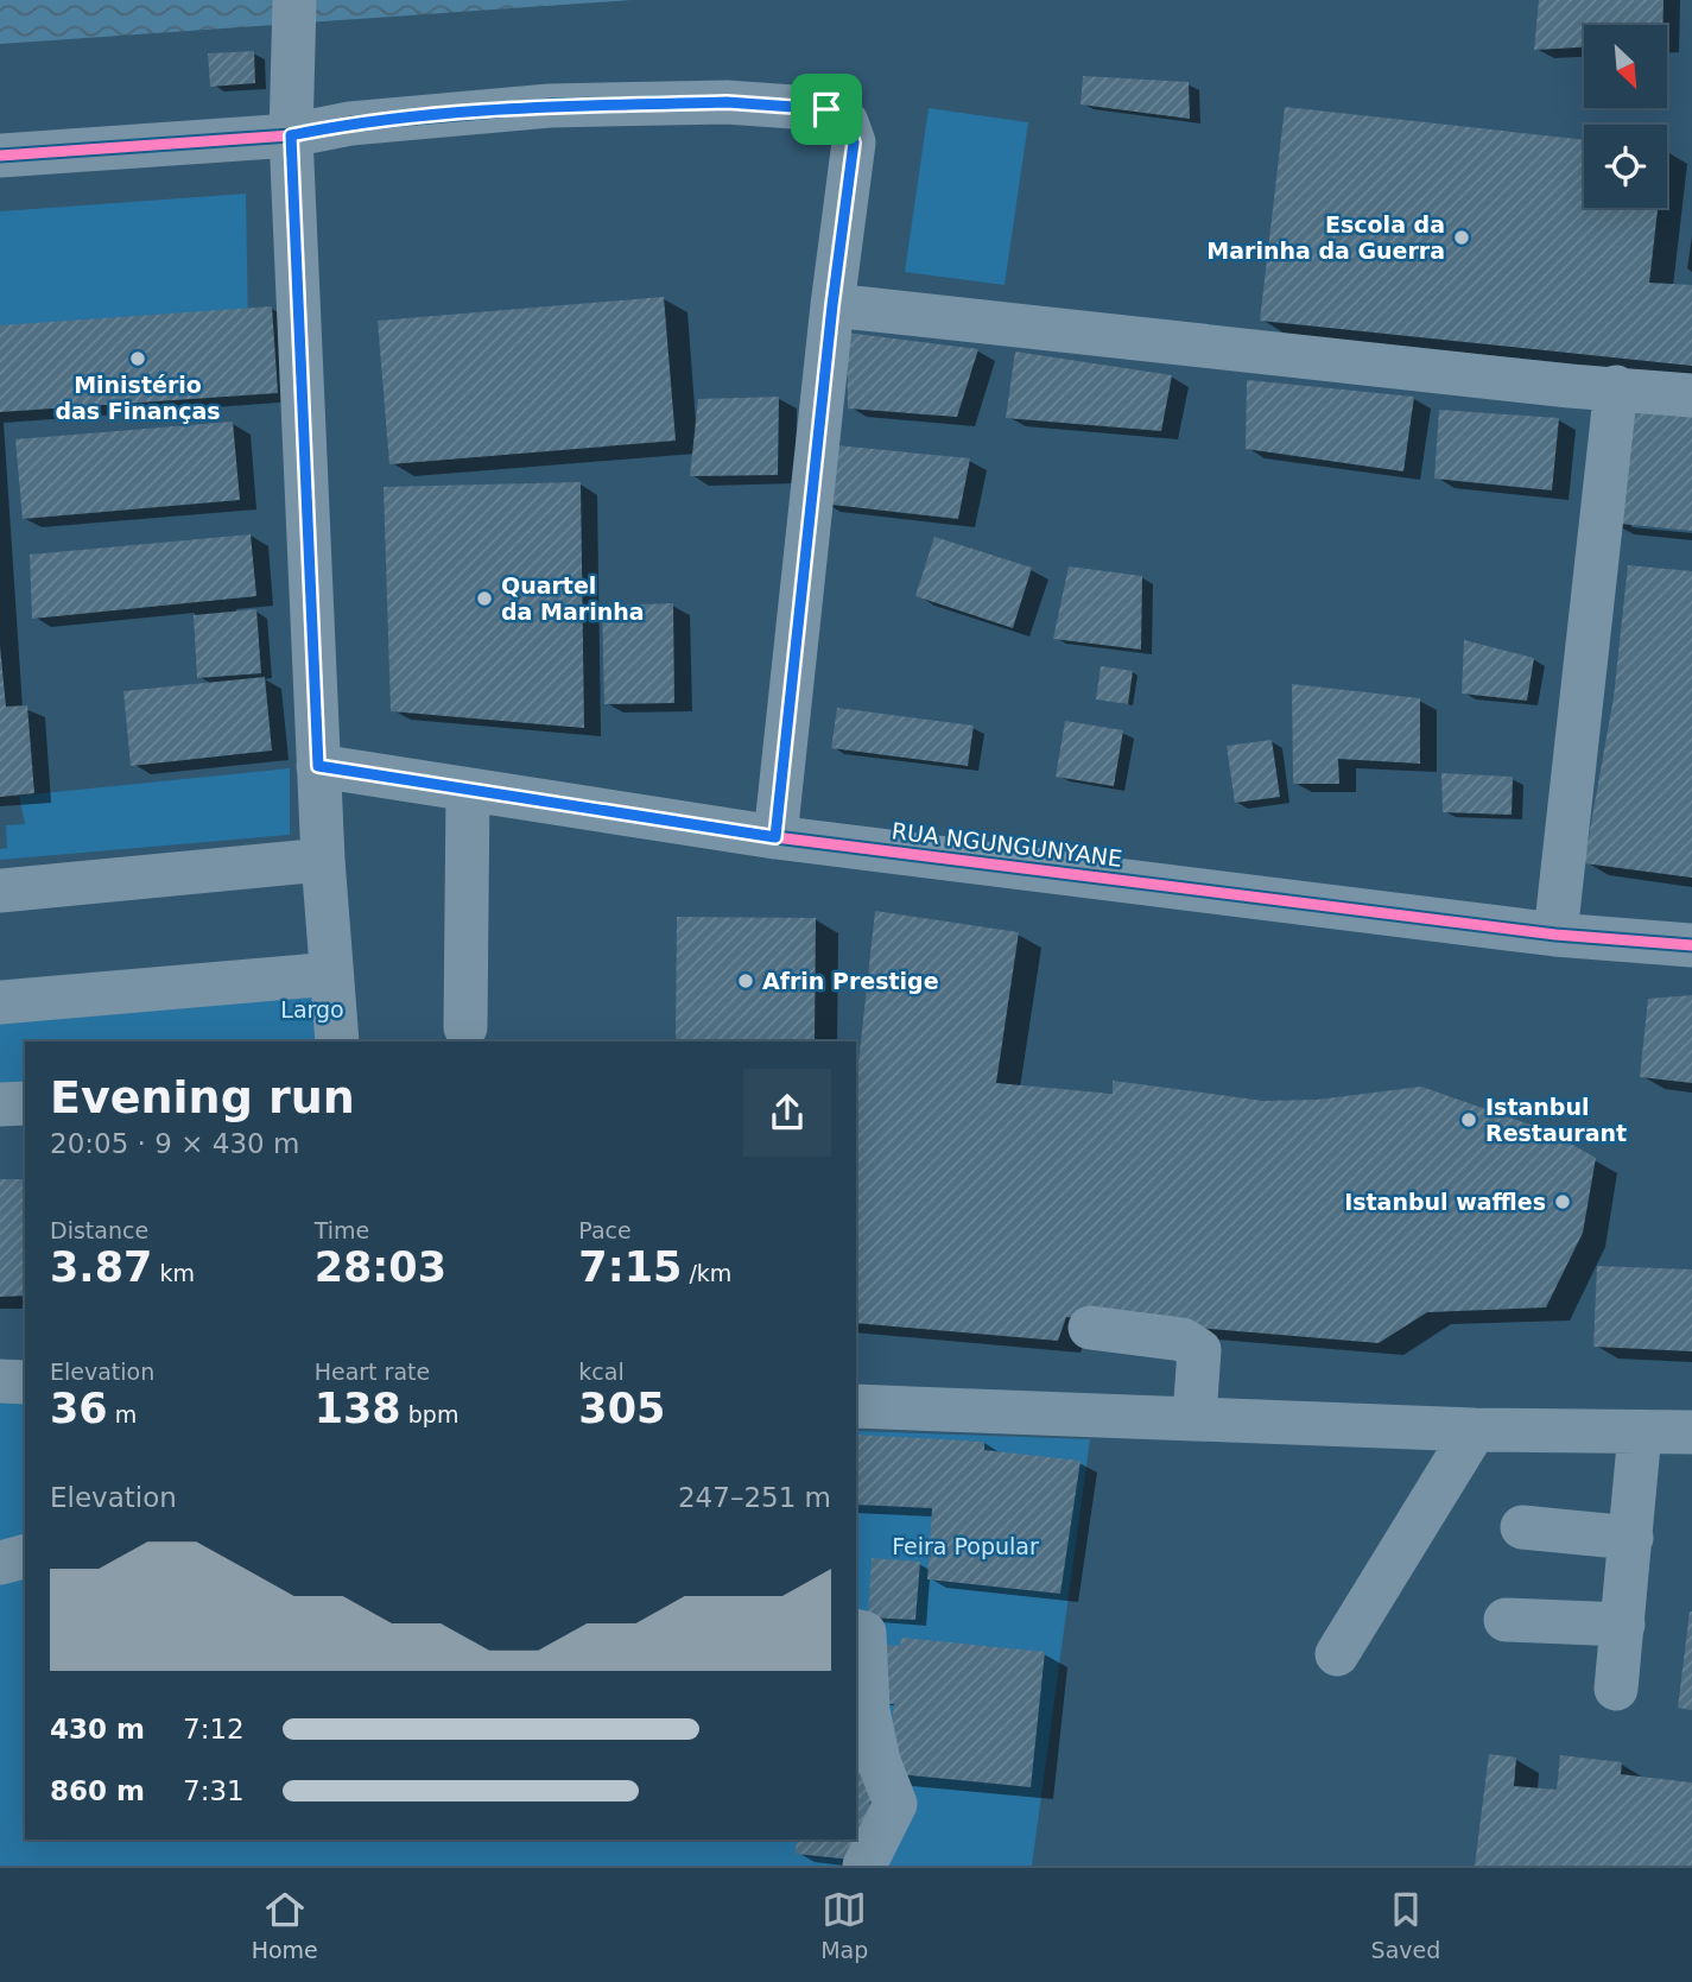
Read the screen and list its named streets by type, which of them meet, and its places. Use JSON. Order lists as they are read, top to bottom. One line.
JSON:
{"streets":{"street":["RUA NGUNGUNYANE"]},"parks":["Largo","Feira Popular"],"places":["Escola da Marinha da Guerra","Ministério das Finanças","Quartel da Marinha","Afrin Prestige","Istanbul Restaurant","Istanbul waffles"],"north":"bottom right","page":{"heading":["Evening run","20:05 · 9 × 430 m"],"stats":[["Distance","3.87 km"],["Time","28:03"],["Pace","7:15 /km"],["Elevation","36 m"],["Heart rate","138 bpm"],["kcal","305"]],"chart":["Elevation","247–251 m"],"list":[{"name":"430 m","note":"7:12"},{"name":"860 m","note":"7:31"}],"tabs":["Home","Map","Saved"]}}
